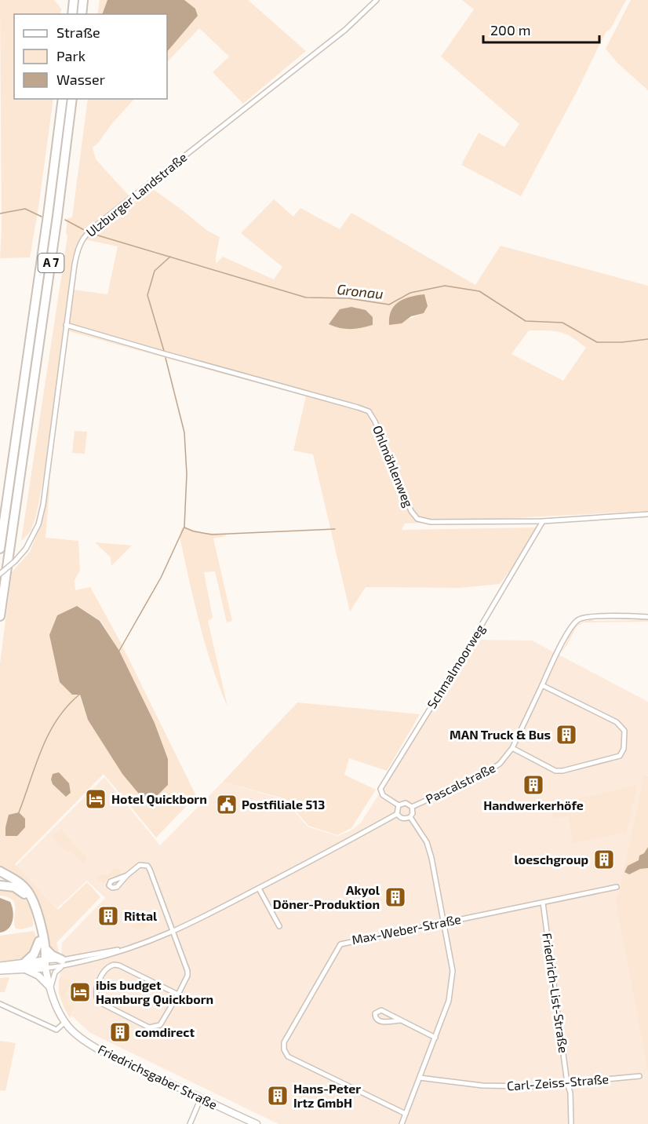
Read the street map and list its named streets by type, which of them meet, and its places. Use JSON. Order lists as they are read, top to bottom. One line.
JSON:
{"streets":{"highway":["A 7"],"main road":["Friedrichsgaber Straße"],"street":["Ulzburger Landstraße","Ohlmöhlenweg","Schmalmoorweg","Pascalstraße","Max-Weber-Straße","Friedrich-List-Straße","Carl-Zeiss-Straße"]},"crossings":[["Ulzburger Landstraße","Ohlmöhlenweg"],["Ohlmöhlenweg","Schmalmoorweg"],["Schmalmoorweg","Pascalstraße"],["Max-Weber-Straße","Friedrich-List-Straße"],["Friedrich-List-Straße","Carl-Zeiss-Straße"]],"water":["Gronau"],"places":{"building":["MAN Truck & Bus","Handwerkerhöfe","loeschgroup","Akyol Döner-Produktion","Rittal","comdirect","Hans-Peter Irtz GmbH"],"hotel":["Hotel Quickborn","ibis budget Hamburg Quickborn"],"public building":["Postfiliale 513"]},"legend":["Straße","Park","Wasser"],"scale_bar":"200 m"}
